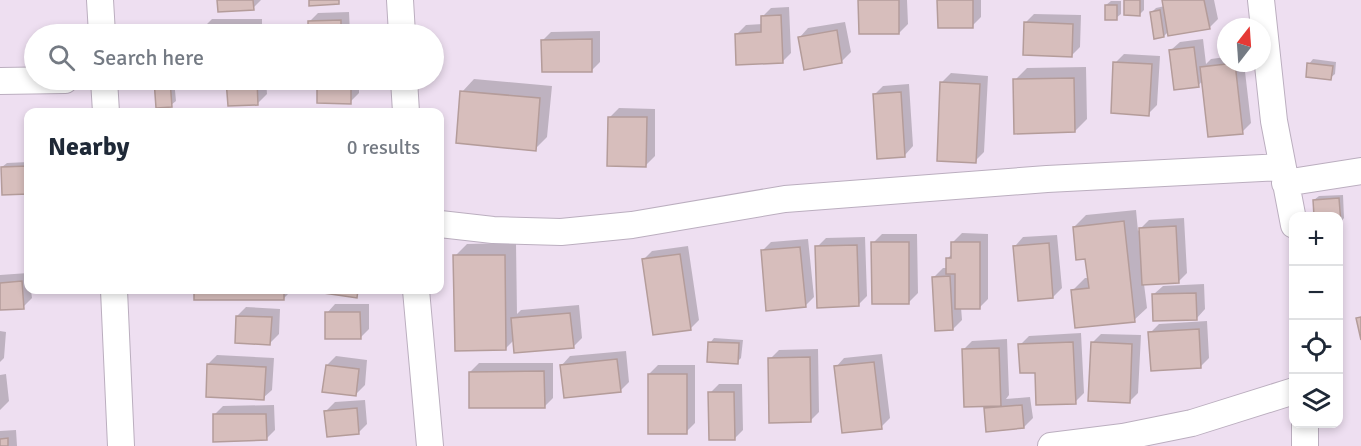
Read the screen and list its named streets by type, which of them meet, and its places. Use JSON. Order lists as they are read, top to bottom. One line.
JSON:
{"north":"top","page":{"search":"Search here","heading":["Nearby","0 results"],"map_buttons":["+","−"]}}
